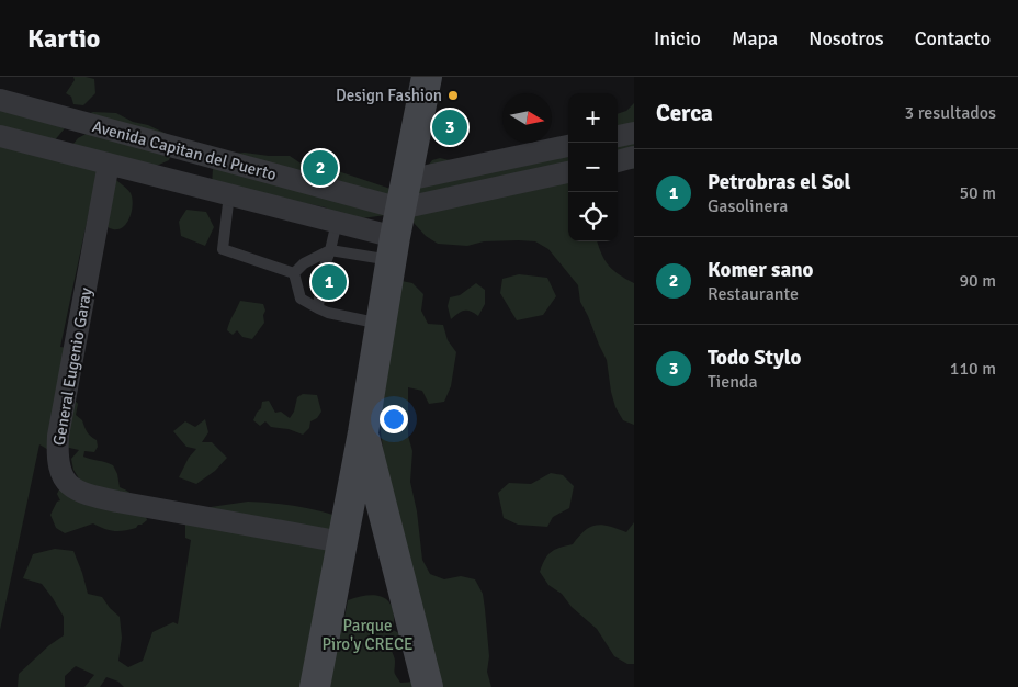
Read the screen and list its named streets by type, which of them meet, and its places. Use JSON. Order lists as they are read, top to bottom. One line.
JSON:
{"streets":{"street":["Avenida Capitan del Puerto","General Eugenio Garay"]},"crossings":[["Avenida Capitan del Puerto","General Eugenio Garay"]],"parks":["Parque Piro'y CRECE"],"places":["Design Fashion"],"north":"right","page":{"header":"Kartio","nav":["Inicio","Mapa","Nosotros","Contacto"],"heading":["Cerca","3 resultados"],"map_buttons":["+","−"],"pins":["3","2","1"],"list":[{"mark":"1","name":"Petrobras el Sol","note":"Gasolinera","value":"50 m"},{"mark":"2","name":"Komer sano","note":"Restaurante","value":"90 m"},{"mark":"3","name":"Todo Stylo","note":"Tienda","value":"110 m"}]}}
